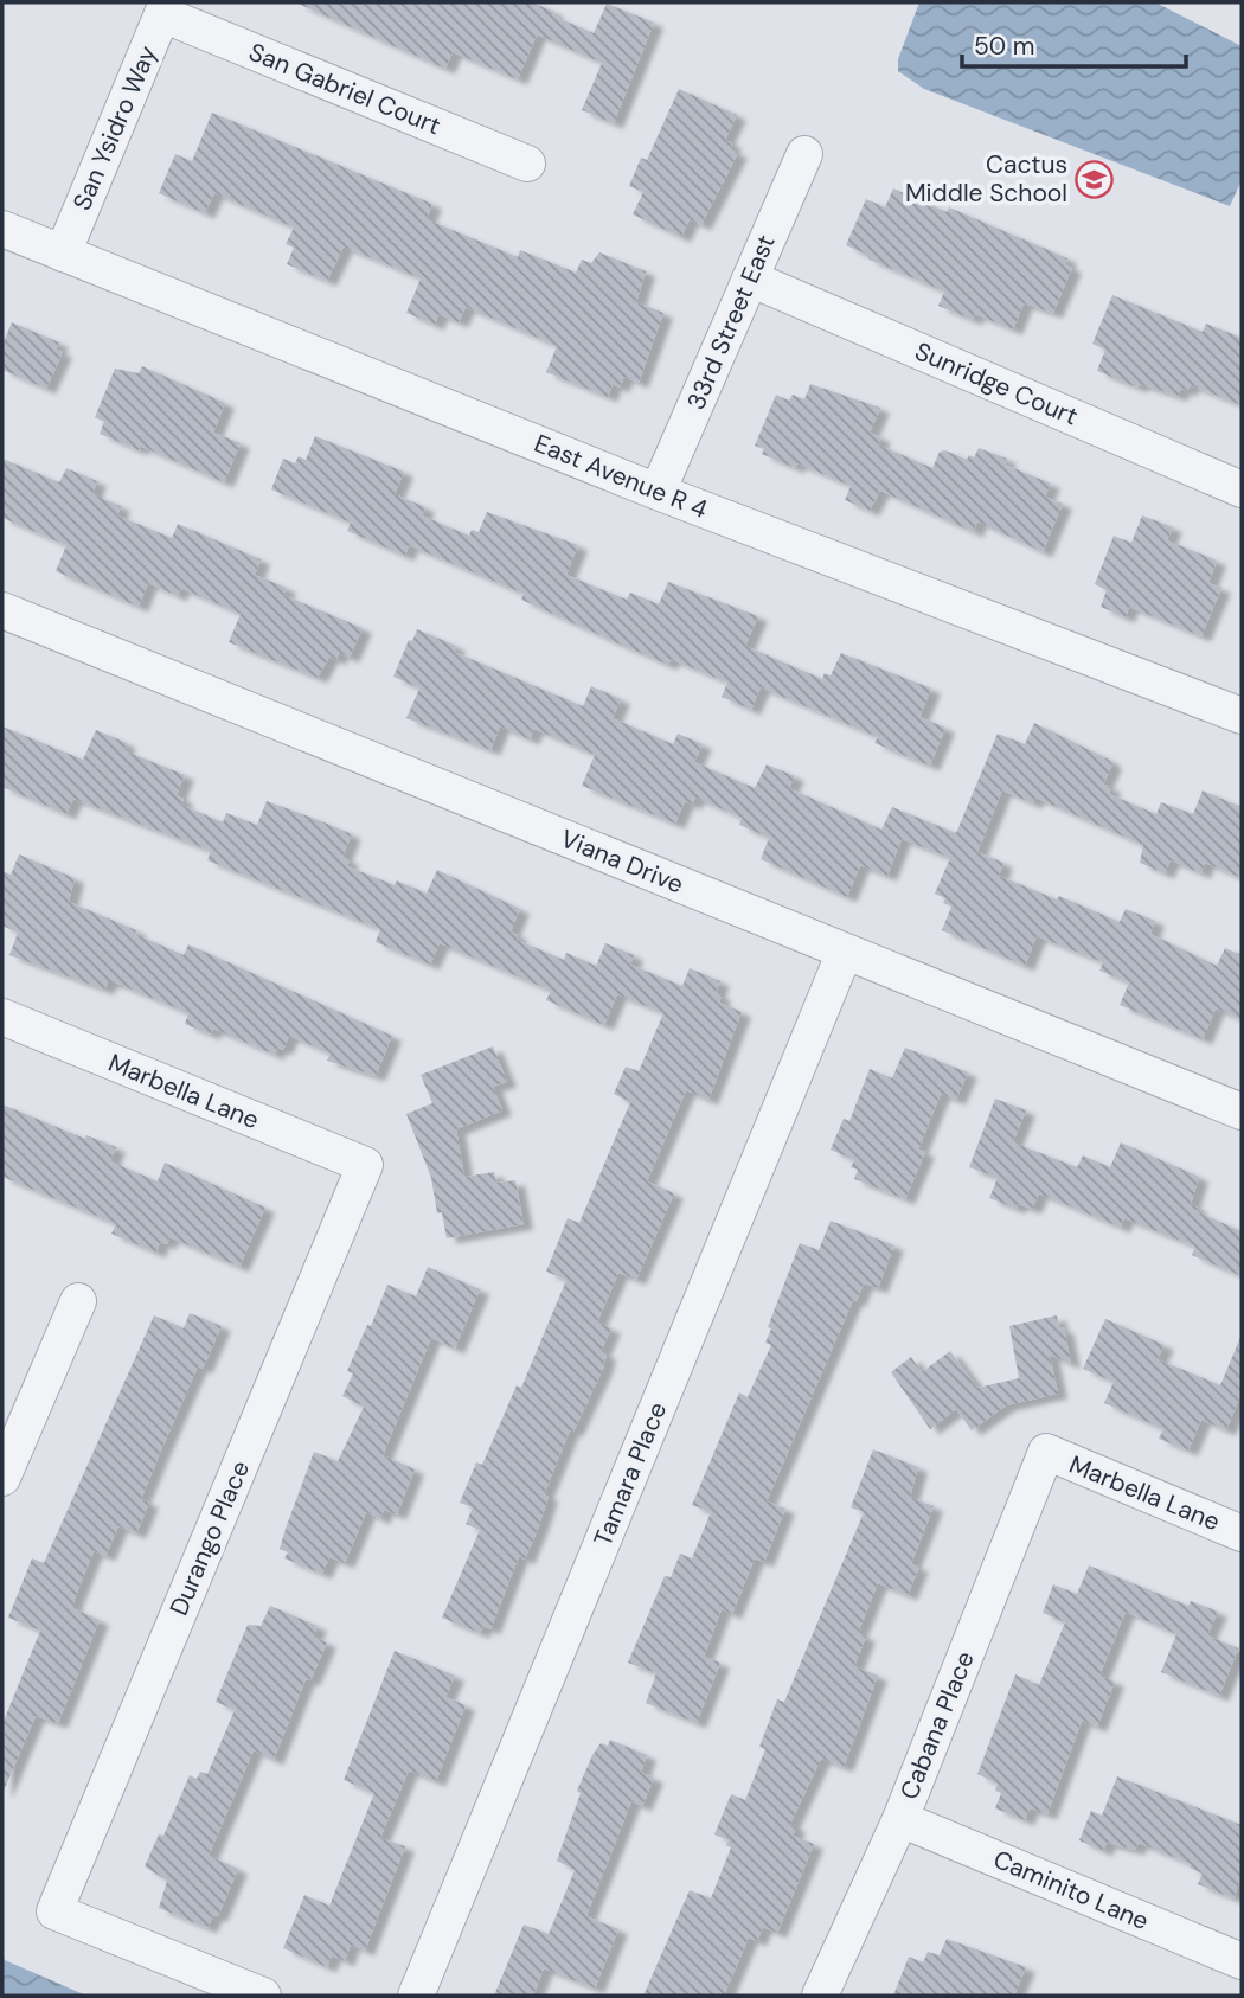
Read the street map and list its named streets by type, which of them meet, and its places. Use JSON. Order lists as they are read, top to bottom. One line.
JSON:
{"streets":{"street":["San Gabriel Court","San Ysidro Way","33rd Street East","Sunridge Court","East Avenue R 4","Viana Drive","Marbella Lane","Tamara Place","Durango Place","Cabana Place","Caminito Lane"]},"crossings":[["San Gabriel Court","San Ysidro Way"],["San Ysidro Way","East Avenue R 4"],["33rd Street East","Sunridge Court"],["33rd Street East","East Avenue R 4"],["Viana Drive","Tamara Place"],["Marbella Lane","Durango Place"],["Marbella Lane","Cabana Place"],["Cabana Place","Caminito Lane"]],"places":{"school or university":["Cactus Middle School"]},"scale_bar":"50 m"}
